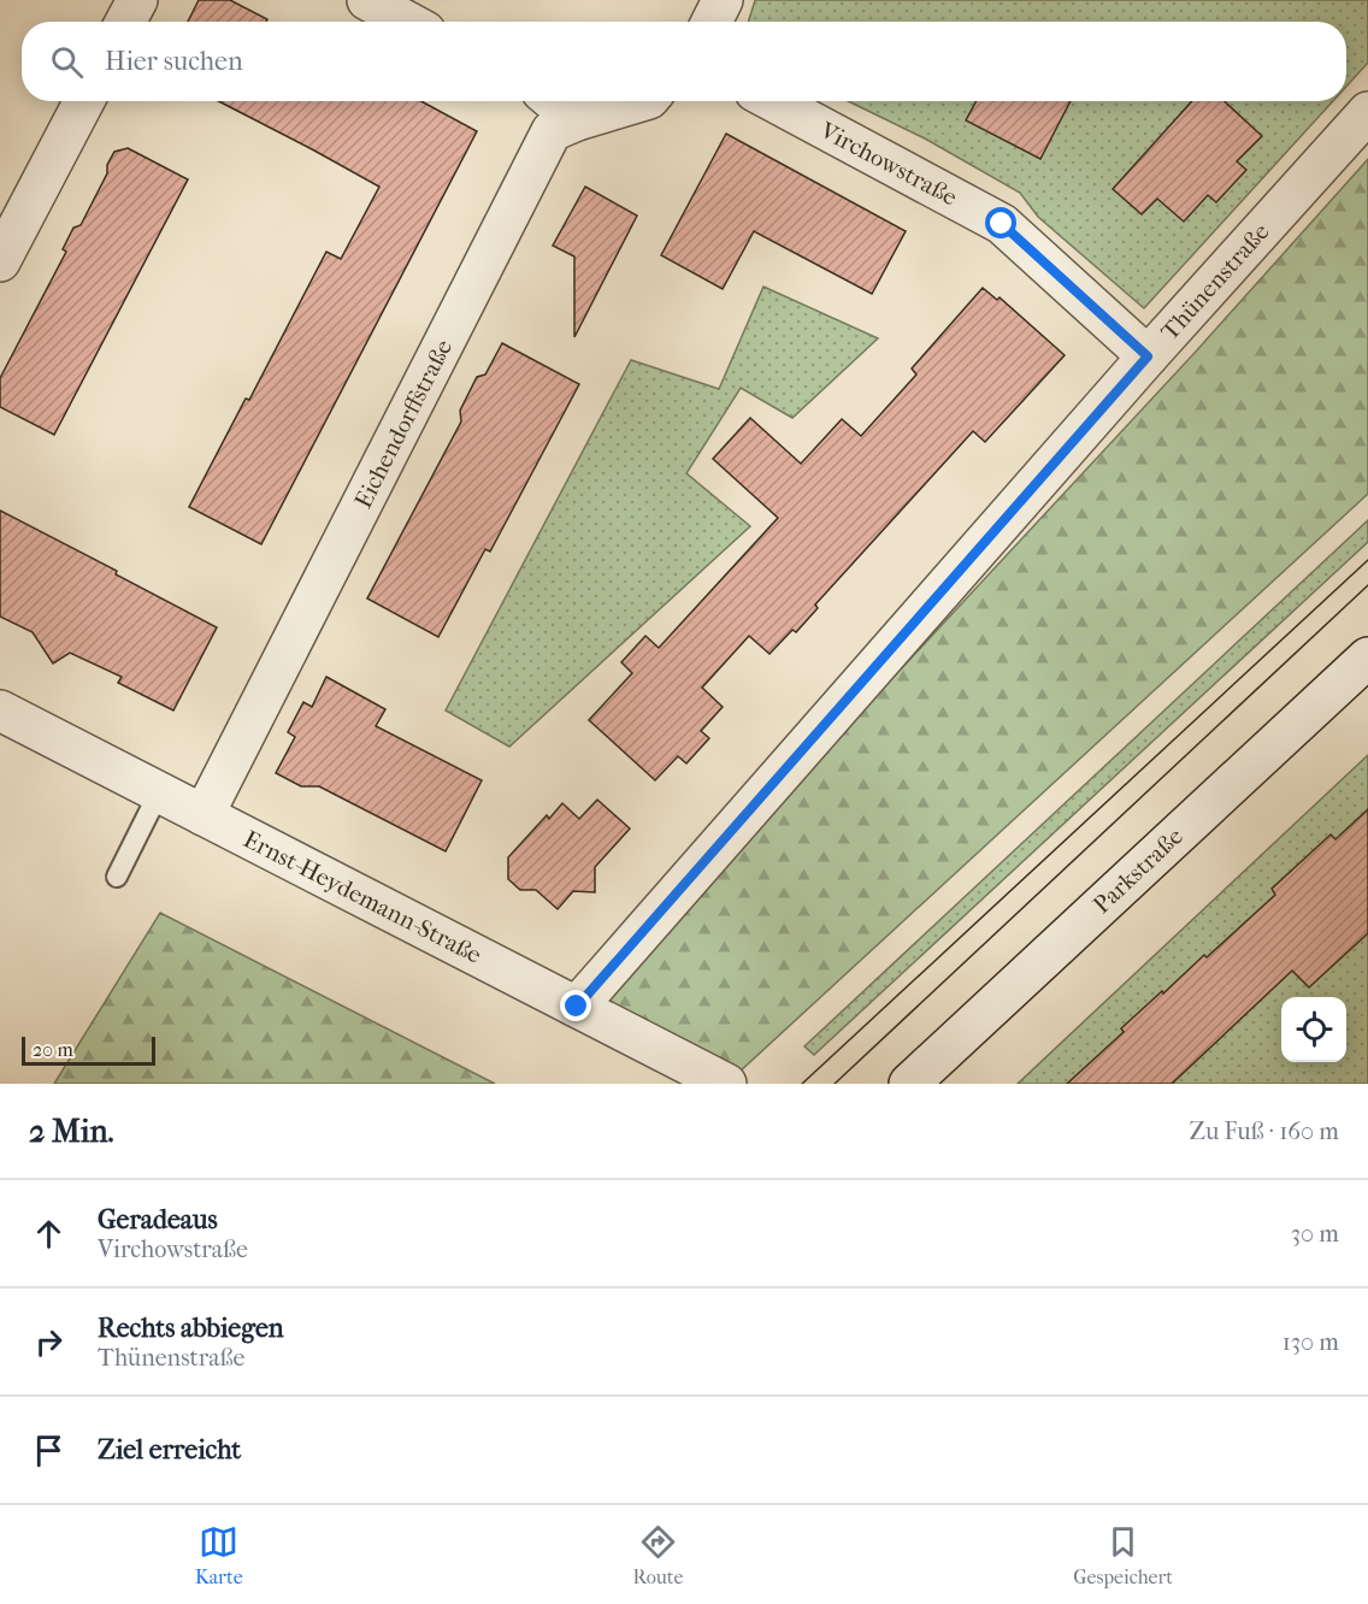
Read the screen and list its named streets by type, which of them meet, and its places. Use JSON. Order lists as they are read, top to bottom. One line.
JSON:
{"streets":{"street":["Virchowstraße","Thünenstraße","Eichendorffstraße","Parkstraße","Ernst-Heydemann-Straße"]},"crossings":[["Virchowstraße","Thünenstraße"],["Thünenstraße","Ernst-Heydemann-Straße"],["Eichendorffstraße","Ernst-Heydemann-Straße"]],"scale_bar":"20 m","page":{"search":"Hier suchen","scale":"20 m","heading":["2 Min.","Zu Fuß · 160 m"],"list":[["Geradeaus","Virchowstraße","30 m"],["Rechts abbiegen","Thünenstraße","130 m"],"Ziel erreicht"],"nav":["Karte","Route","Gespeichert"]}}
